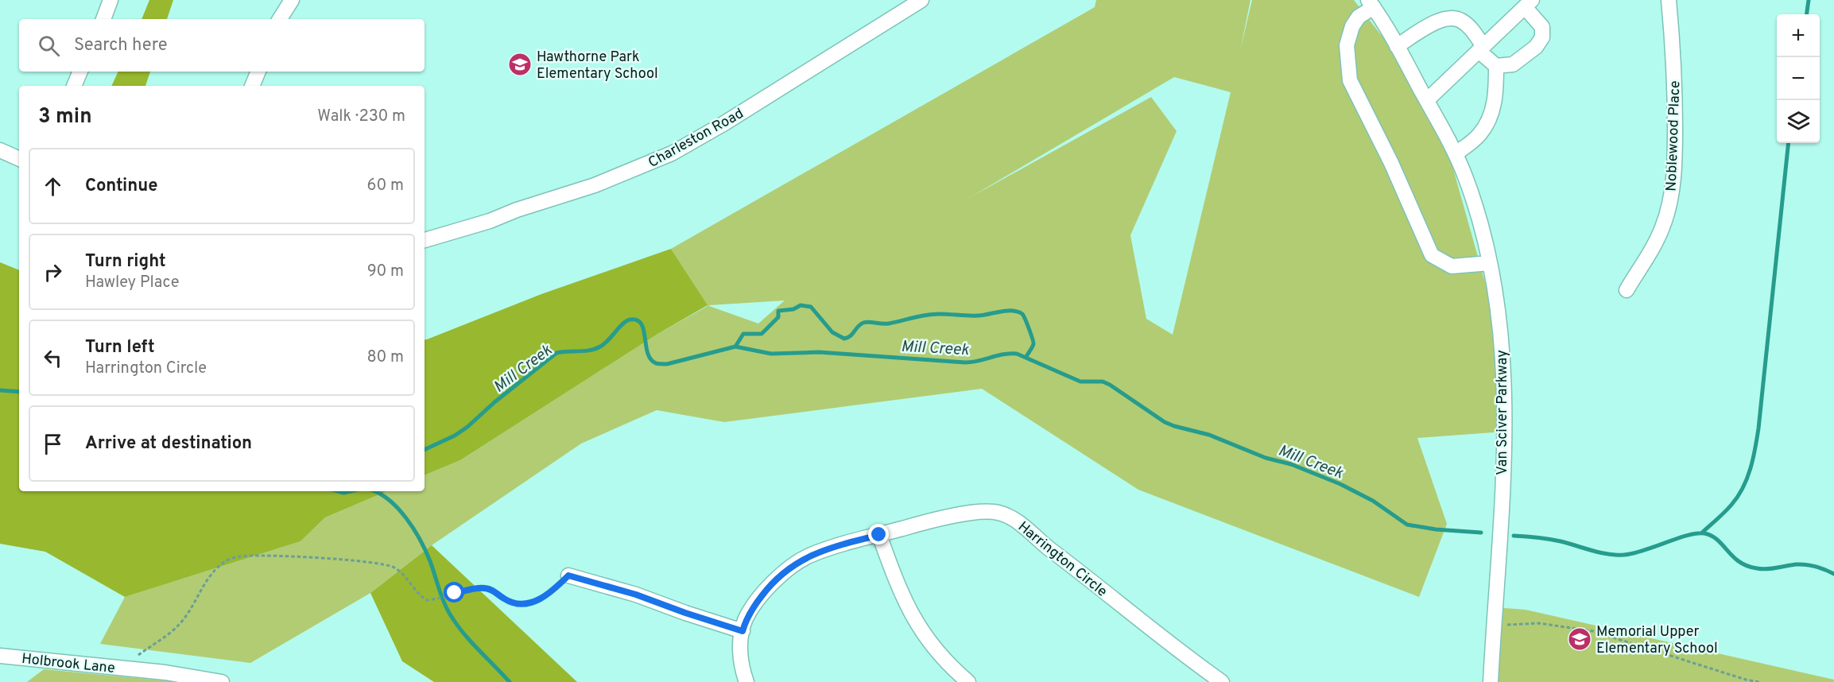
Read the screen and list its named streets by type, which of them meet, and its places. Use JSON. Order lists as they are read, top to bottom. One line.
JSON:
{"streets":{"street":["Noblewood Place","Charleston Road","Van Sciver Parkway","Harrington Circle","Holbrook Lane"]},"water":["Mill Creek"],"places":{"school or university":["Hawthorne Park Elementary School","Memorial Upper Elementary School"]},"page":{"map_buttons":["+","−"],"search":"Search here","heading":["3 min","Walk · 230 m"],"list":[["Continue","60 m"],["Turn right","Hawley Place","90 m"],["Turn left","Harrington Circle","80 m"],"Arrive at destination"]}}
